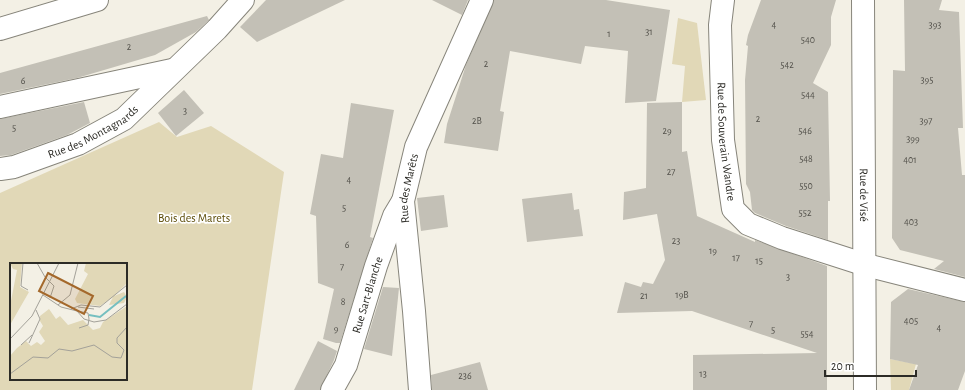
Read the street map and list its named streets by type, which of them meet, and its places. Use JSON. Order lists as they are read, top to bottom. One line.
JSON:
{"streets":{"street":["Rue des Montagnards","Rue de Souverain Wandre","Rue des Marêts","Rue de Visé","Rue Sart-Blanche"]},"crossings":[["Rue de Souverain Wandre","Rue de Visé"],["Rue des Marêts","Rue Sart-Blanche"]],"parks":["Bois des Marets"],"house_numbers":["4","393","31","1","540","2","2","542","395","6","544","3","2","2B","397","5","29","546","399","548","401","27","4","550","5","552","403","23","6","19","17","15","7","3","19B","21","8","405","7","4","9","5","554","13","236"],"scale_bar":"20 m"}
